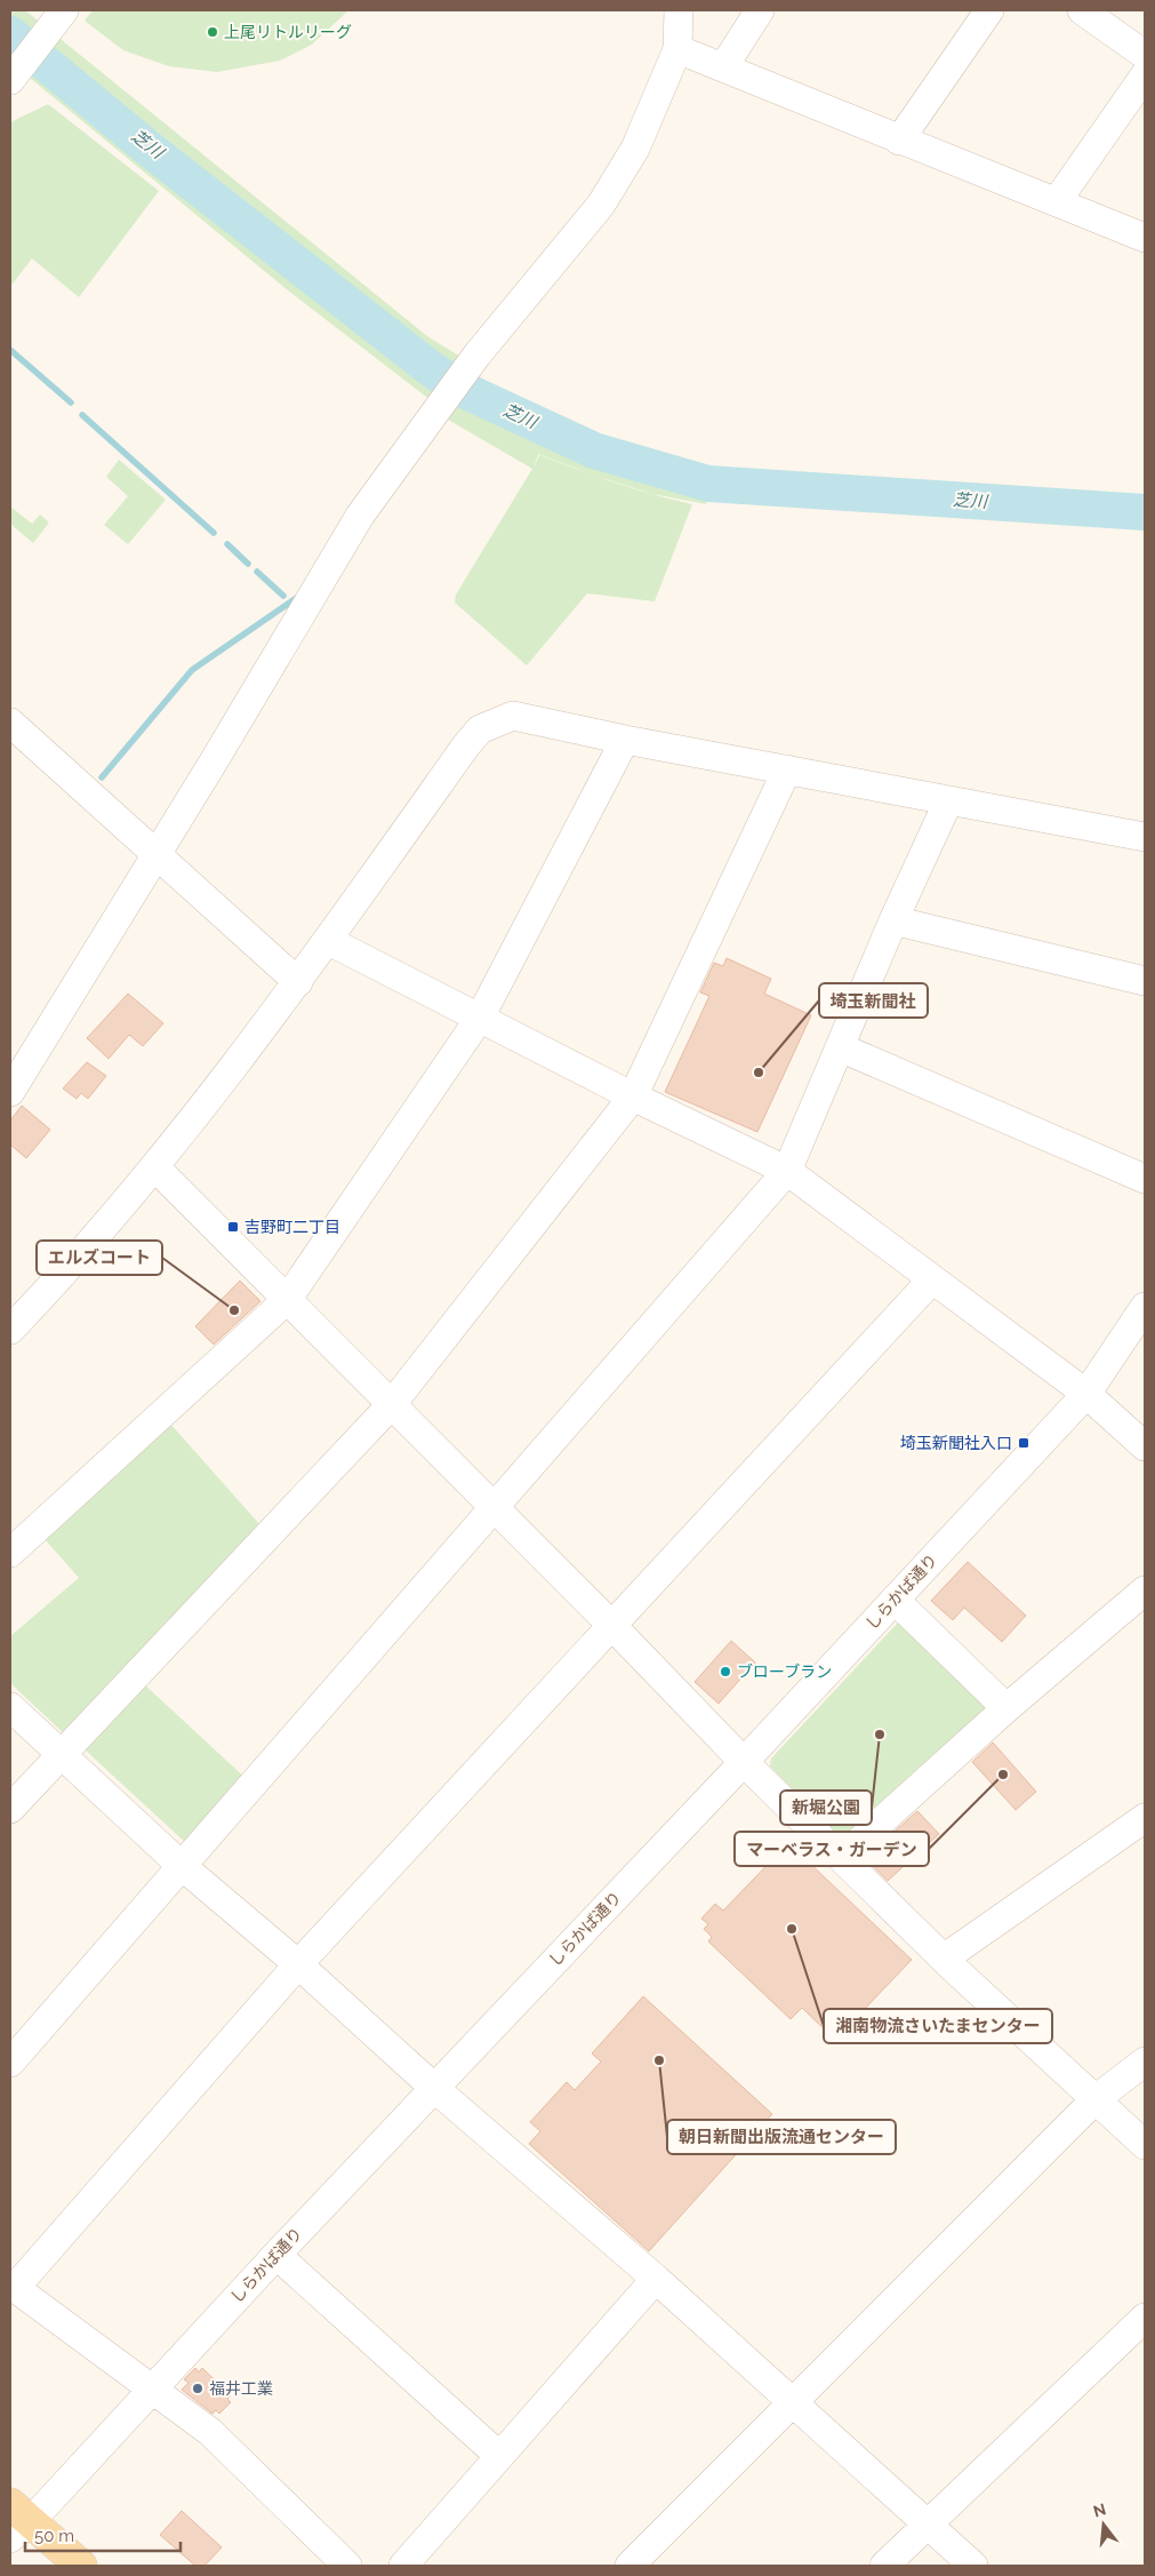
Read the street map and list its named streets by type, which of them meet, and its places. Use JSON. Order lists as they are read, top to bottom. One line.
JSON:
{"streets":{"street":["しらかば通り"]},"water":["芝川"],"places":{"other":["上尾リトルリーグ","埼玉新聞社","エルズコート","ブローブラン","新堀公園","マーベラス・ガーデン","湘南物流さいたまセンター","朝日新聞出版流通センター","福井工業"],"transit":["吉野町二丁目","埼玉新聞社入口"]},"scale_bar":"50 m","north":"top"}
